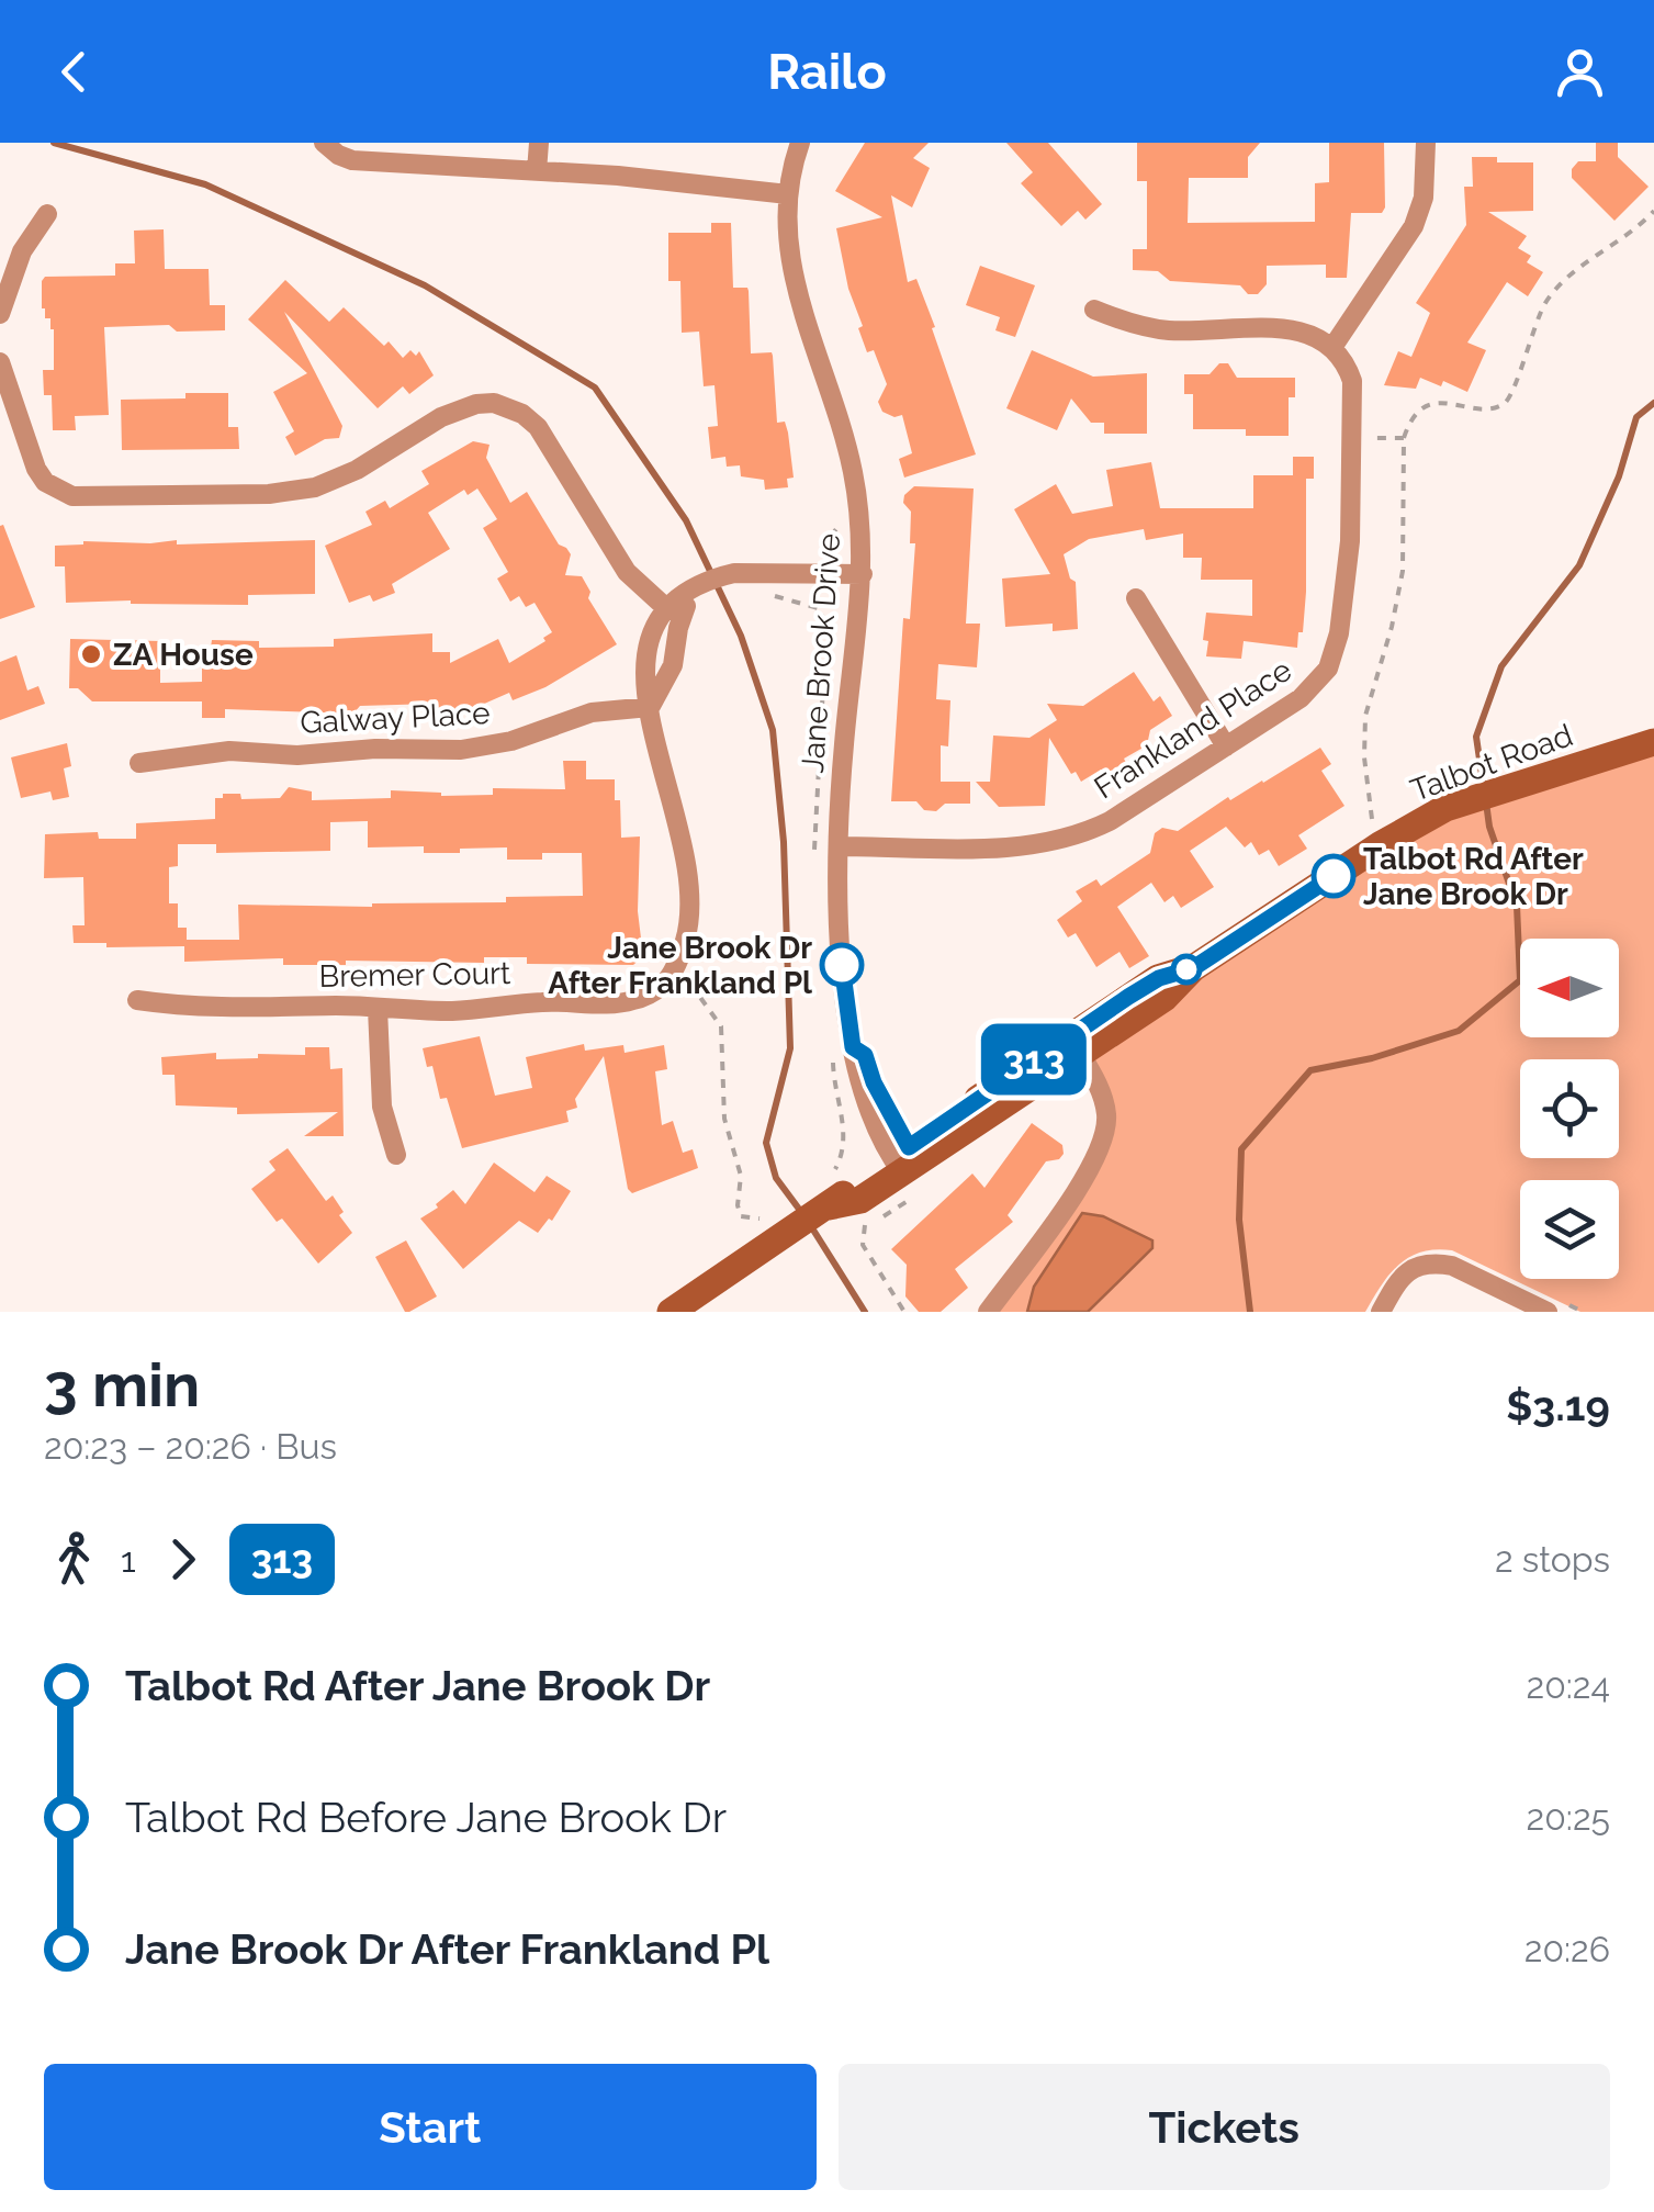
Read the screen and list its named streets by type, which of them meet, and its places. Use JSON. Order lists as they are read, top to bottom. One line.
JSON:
{"streets":{"main road":["Talbot Road"],"street":["Jane Brook Drive","Galway Place","Frankland Place","Bremer Court"]},"crossings":[["Jane Brook Drive","Frankland Place"],["Jane Brook Drive","Talbot Road"]],"places":["ZA House","Talbot Rd After Jane Brook Dr","Jane Brook Dr After Frankland Pl"],"lines":["bus line 313"],"north":"left","page":{"header":"Railo","on_map":"313","heading":["3 min","20:23 – 20:26 · Bus","$3.19"],"legs":["1","313","2 stops"],"list":[{"name":"Talbot Rd After Jane Brook Dr","value":"20:24"},{"name":"Talbot Rd Before Jane Brook Dr","value":"20:25"},{"name":"Jane Brook Dr After Frankland Pl","value":"20:26"}],"buttons":["Start","Tickets"]}}
